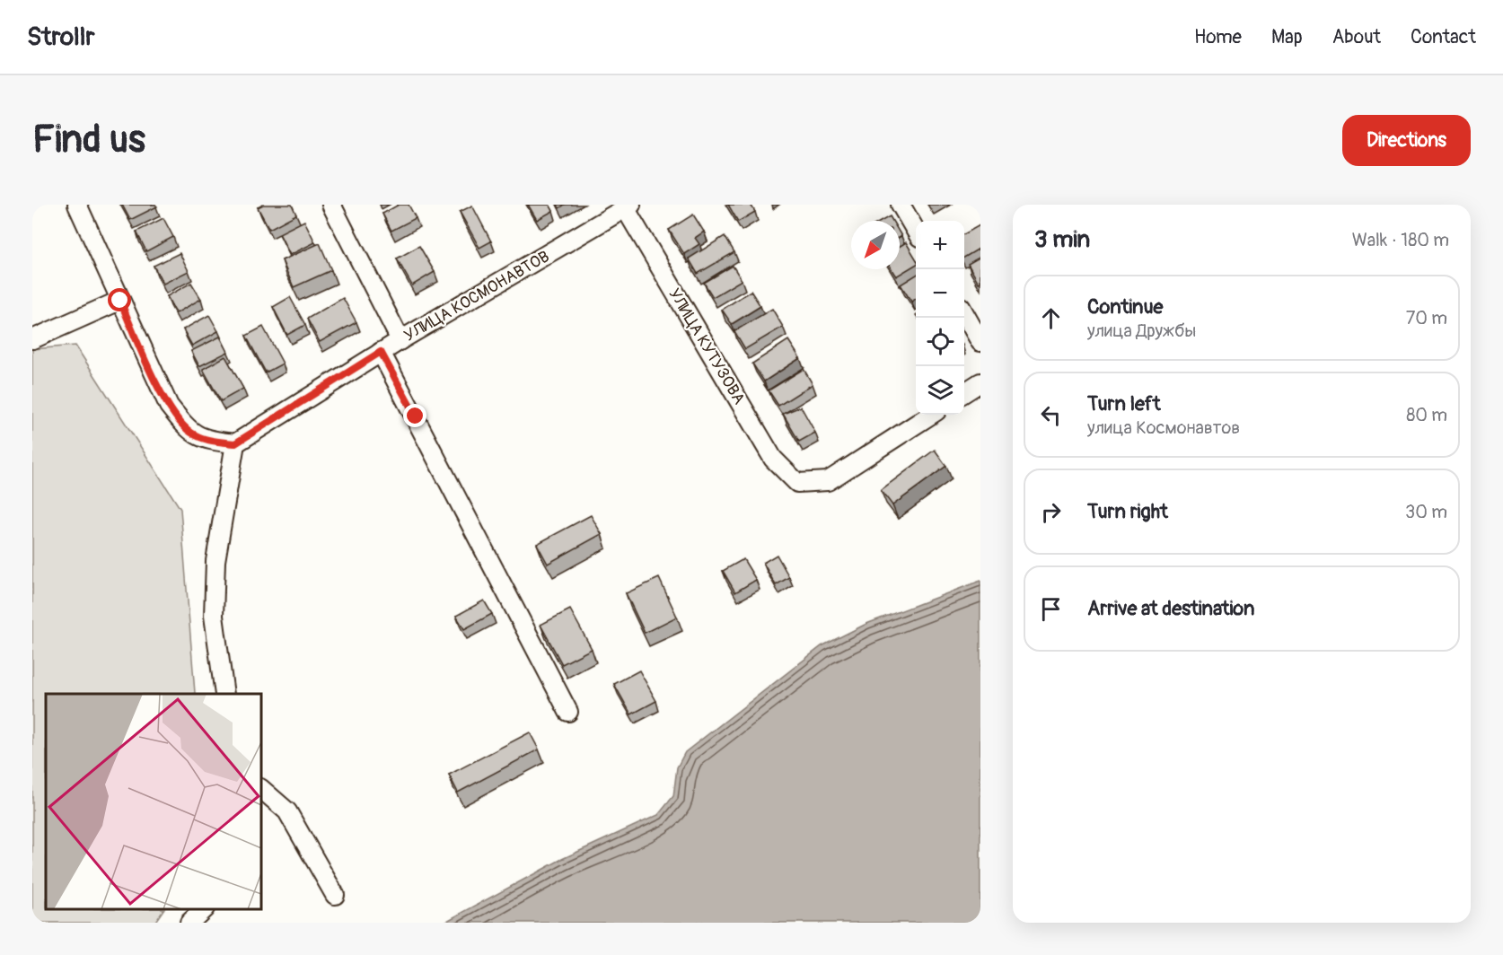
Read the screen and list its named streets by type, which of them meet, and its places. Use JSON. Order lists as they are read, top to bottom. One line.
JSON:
{"streets":{"street":["УЛИЦА КОСМОНАВТОВ","УЛИЦА КУТУЗОВА"]},"crossings":[["УЛИЦА КОСМОНАВТОВ","УЛИЦА КУТУЗОВА"]],"north":"bottom left","page":{"header":"Strollr","nav":["Home","Map","About","Contact"],"buttons":"Directions","title":"Find us","heading":["3 min","Walk · 180 m"],"map_buttons":["+","−"],"list":[["Continue","улица Дружбы","70 m"],["Turn left","улица Космонавтов","80 m"],["Turn right","30 m"],"Arrive at destination"]}}
